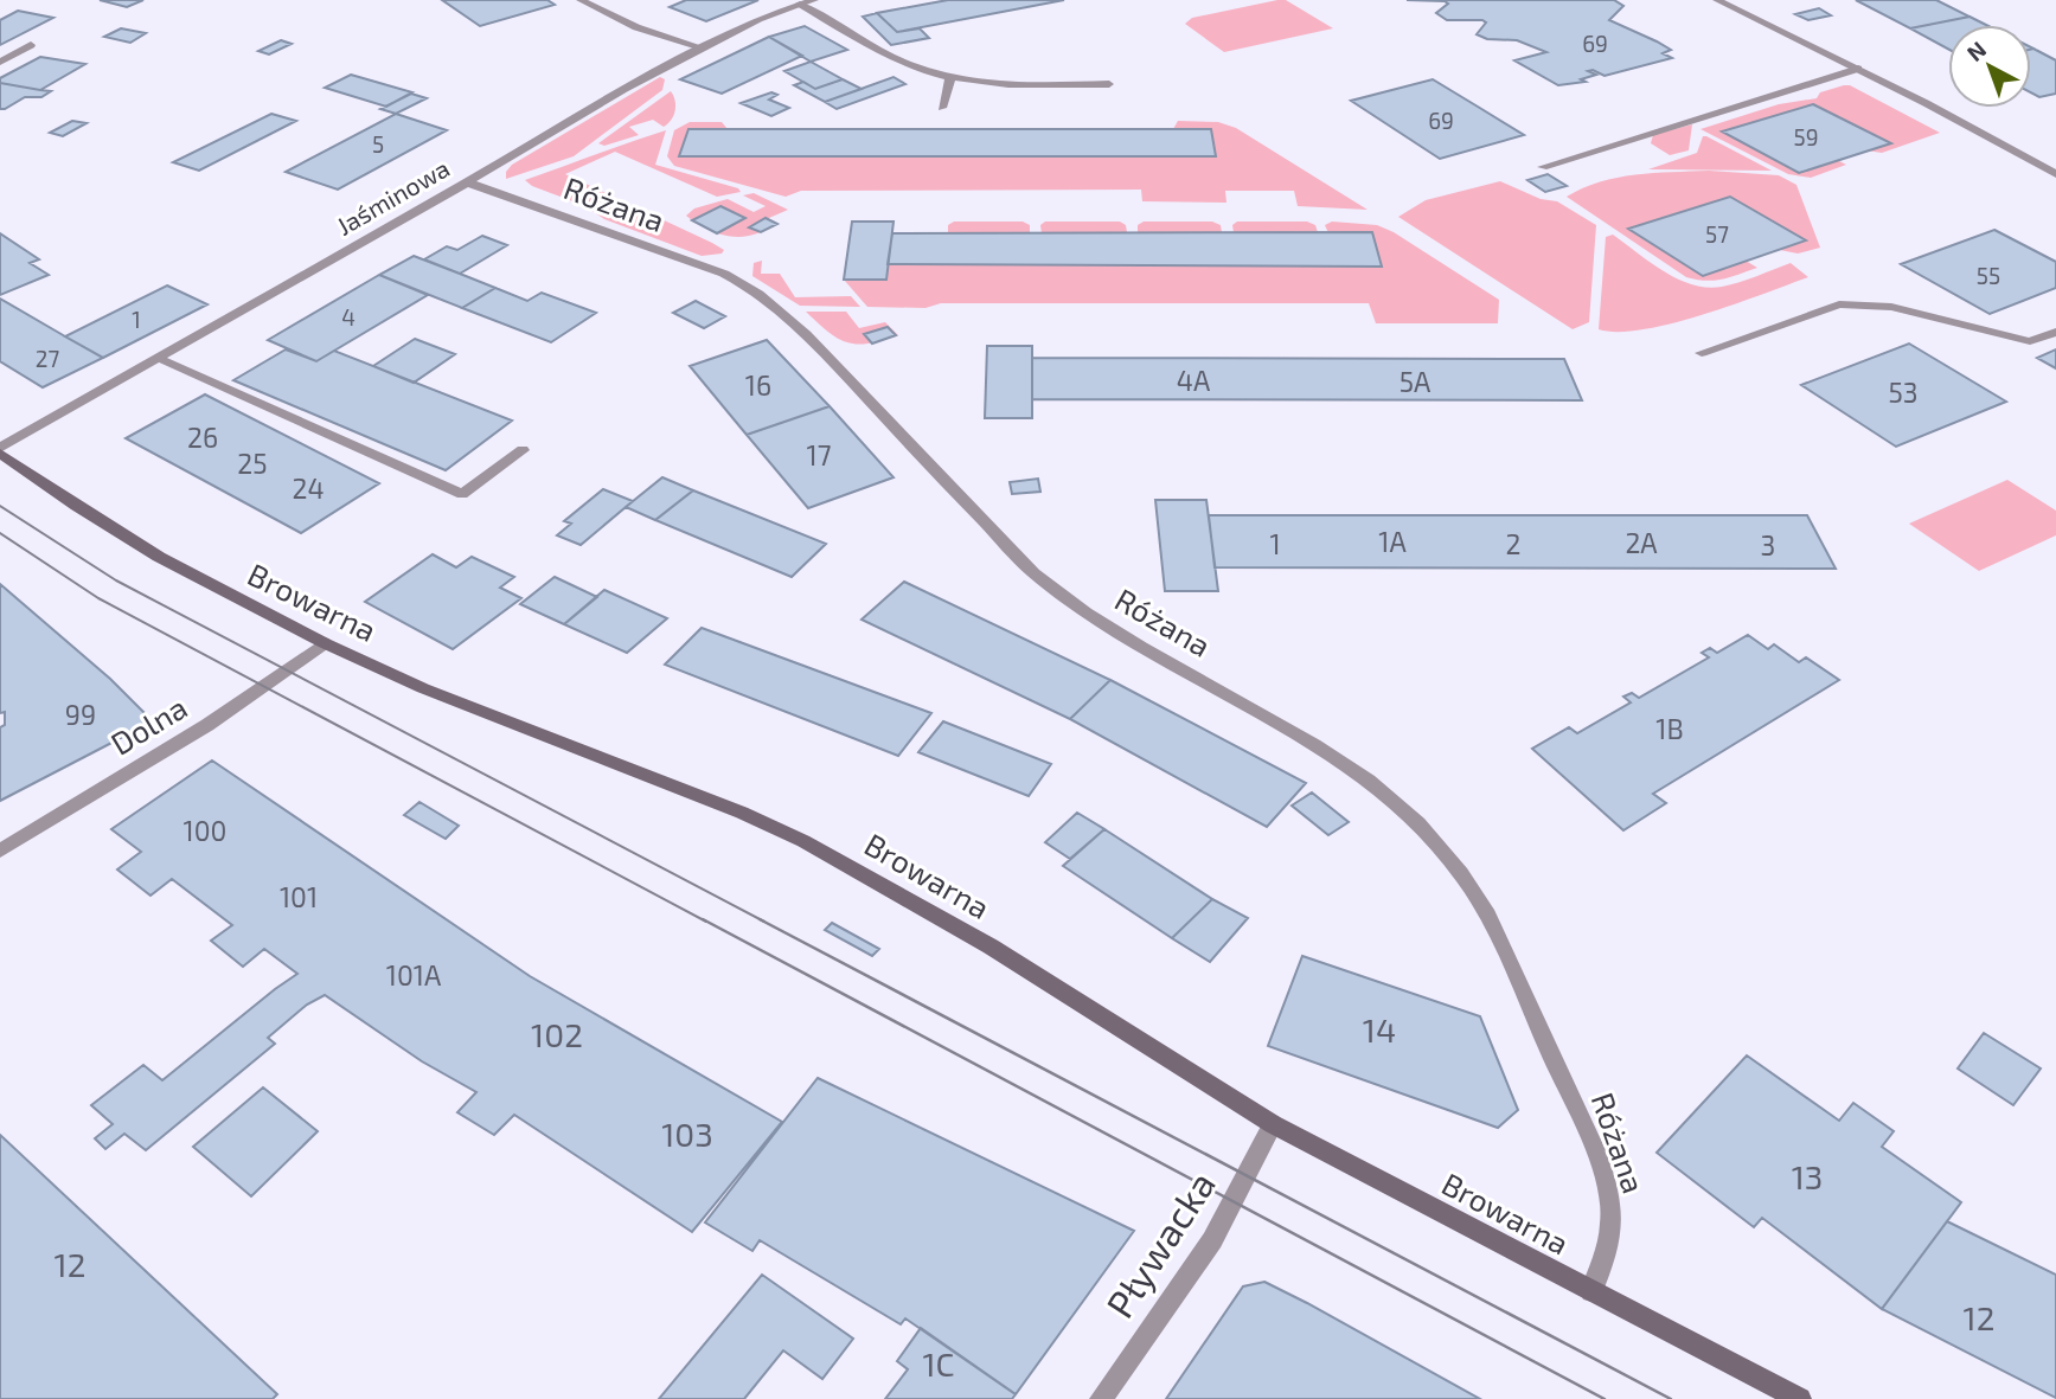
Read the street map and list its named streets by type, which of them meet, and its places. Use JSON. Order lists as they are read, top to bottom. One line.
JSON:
{"streets":{"main road":["Browarna"],"street":["Jaśminowa","Różana","Dolna","Pływacka"]},"crossings":[["Jaśminowa","Różana"],["Różana","Browarna"],["Browarna","Dolna"],["Browarna","Pływacka"]],"house_numbers":["69","69","59","5","57","55","4","1","27","4A","5A","16","53","26","17","25","24","1A","2A","1","2","3","99","1B","100","101","101A","14","102","103","13","12","12","1C"],"north":"top left"}
